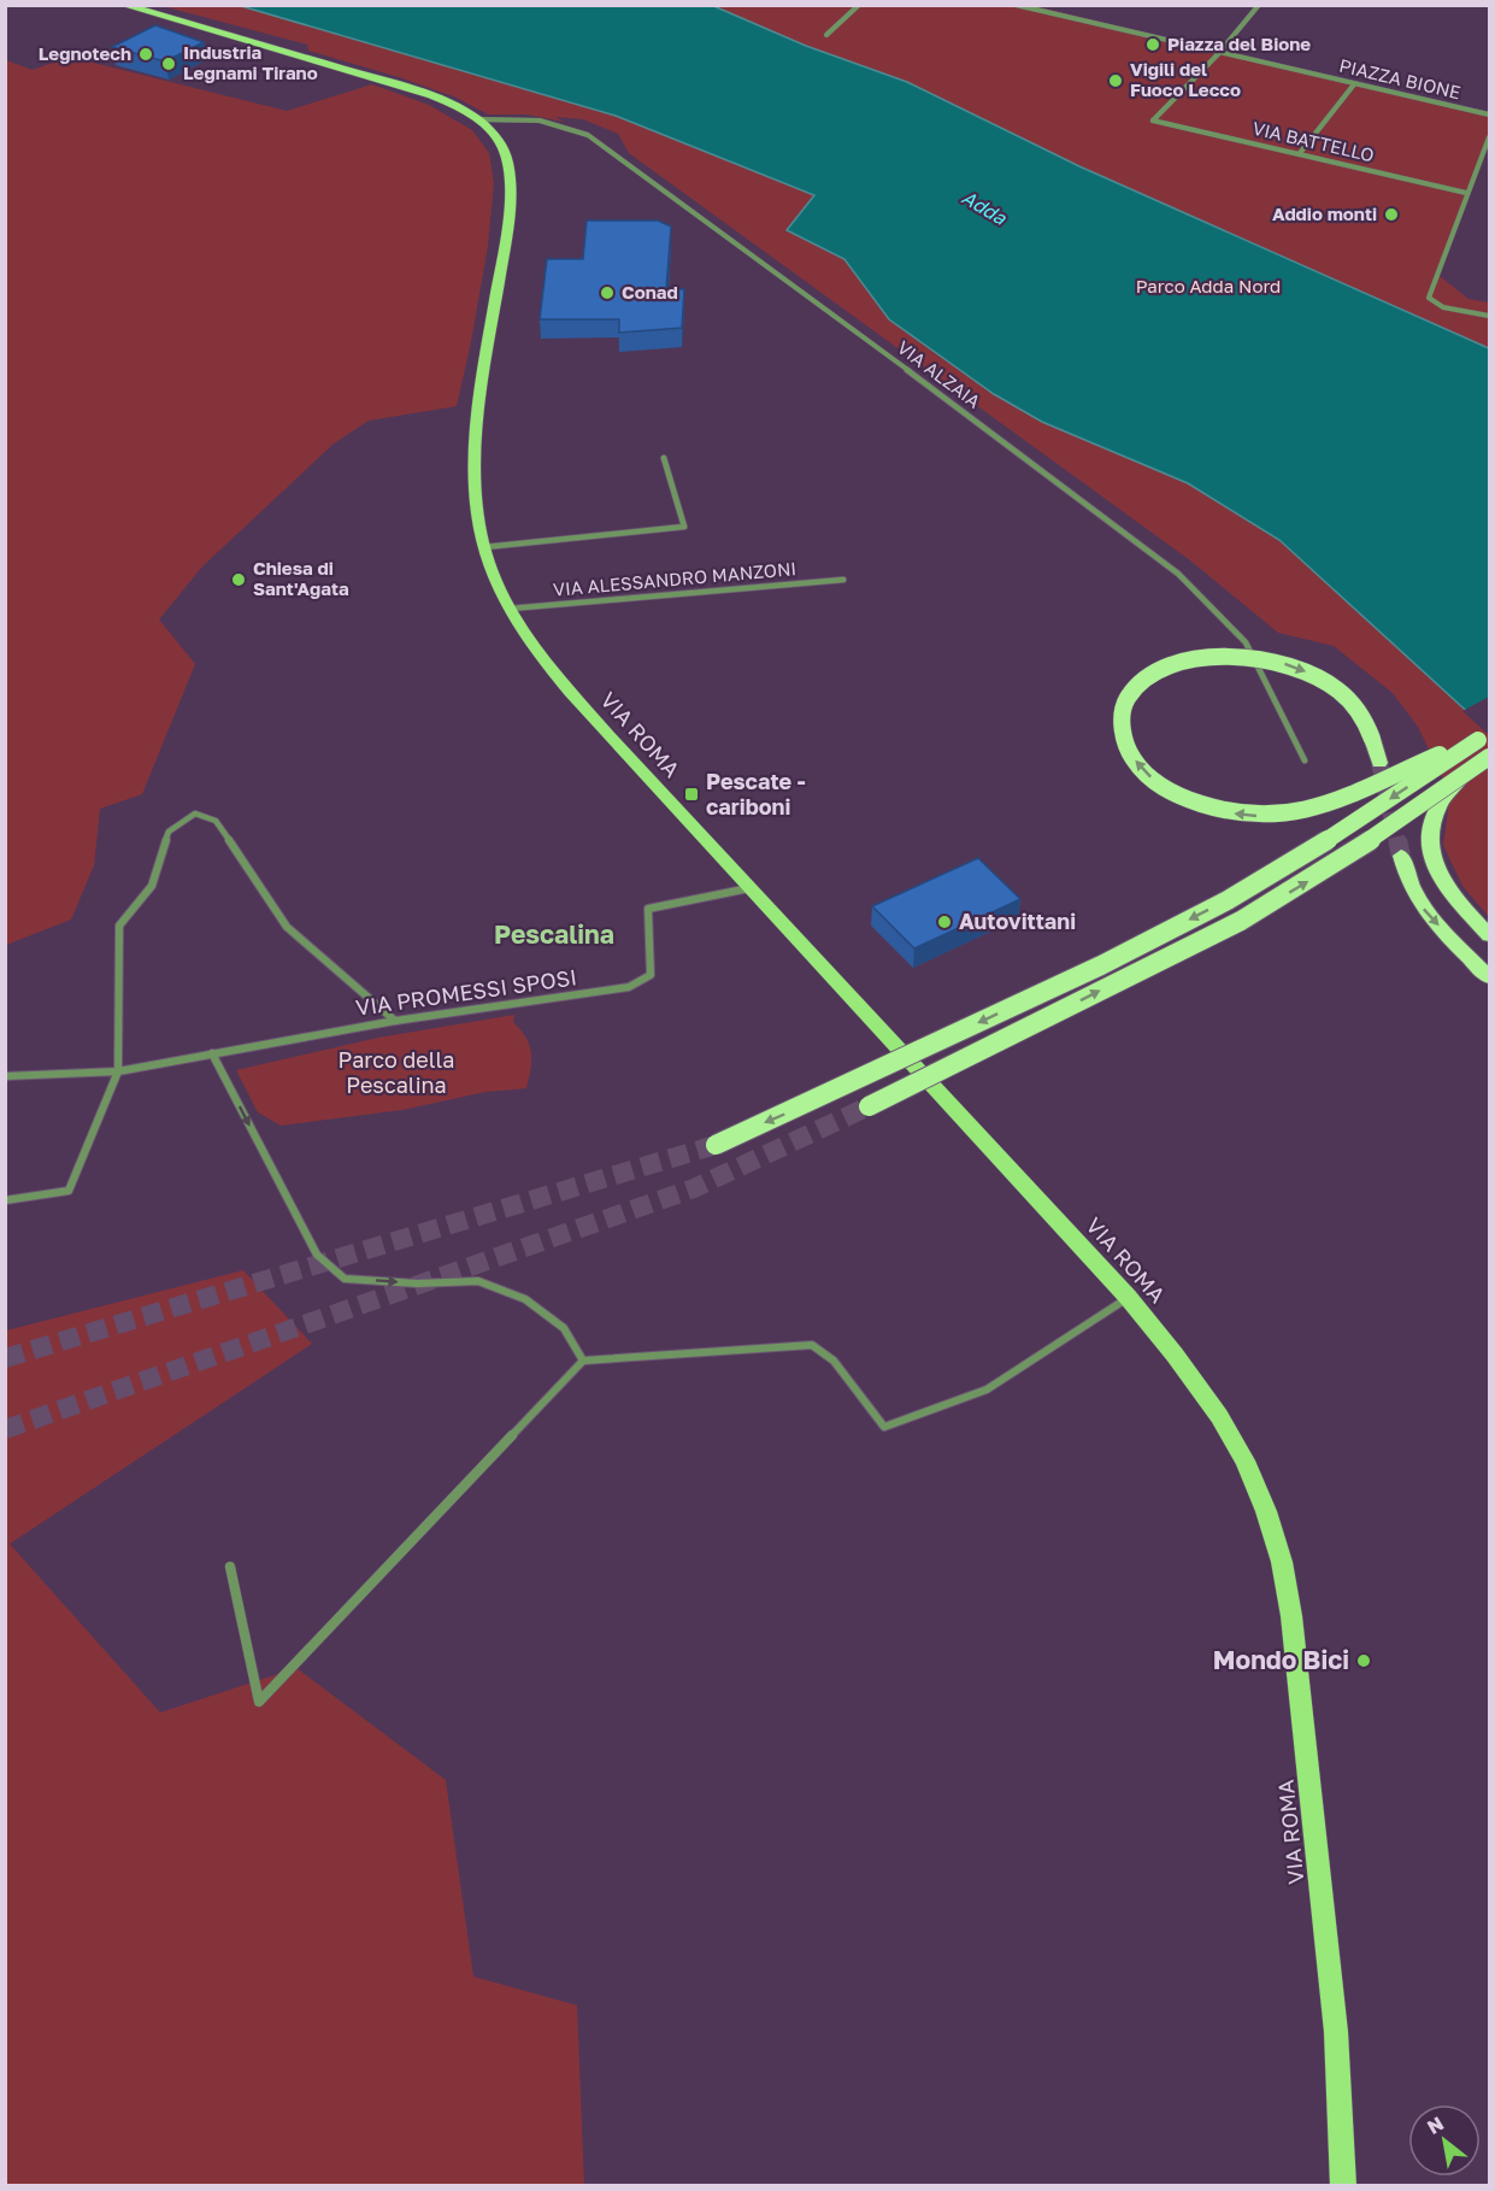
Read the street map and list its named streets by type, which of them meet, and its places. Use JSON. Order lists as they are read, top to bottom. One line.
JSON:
{"streets":{"main road":["VIA ROMA"],"street":["PIAZZA BIONE","VIA BATTELLO","VIA ALZAIA","VIA ALESSANDRO MANZONI","VIA PROMESSI SPOSI"]},"crossings":[["PIAZZA BIONE","VIA BATTELLO"],["VIA ALZAIA","VIA ROMA"],["VIA ALESSANDRO MANZONI","VIA ROMA"],["VIA ROMA","VIA PROMESSI SPOSI"]],"districts":["Pescalina"],"water":["Adda"],"parks":["Parco Adda Nord","Parco della Pescalina"],"places":{"other":["Piazza del Bione","Legnotech","Industria Legnami Tirano","Vigili del Fuoco Lecco","Addio monti","Conad","Chiesa di Sant'Agata","Autovittani","Mondo Bici"],"transit":["Pescate - cariboni"]},"north":"top left"}
